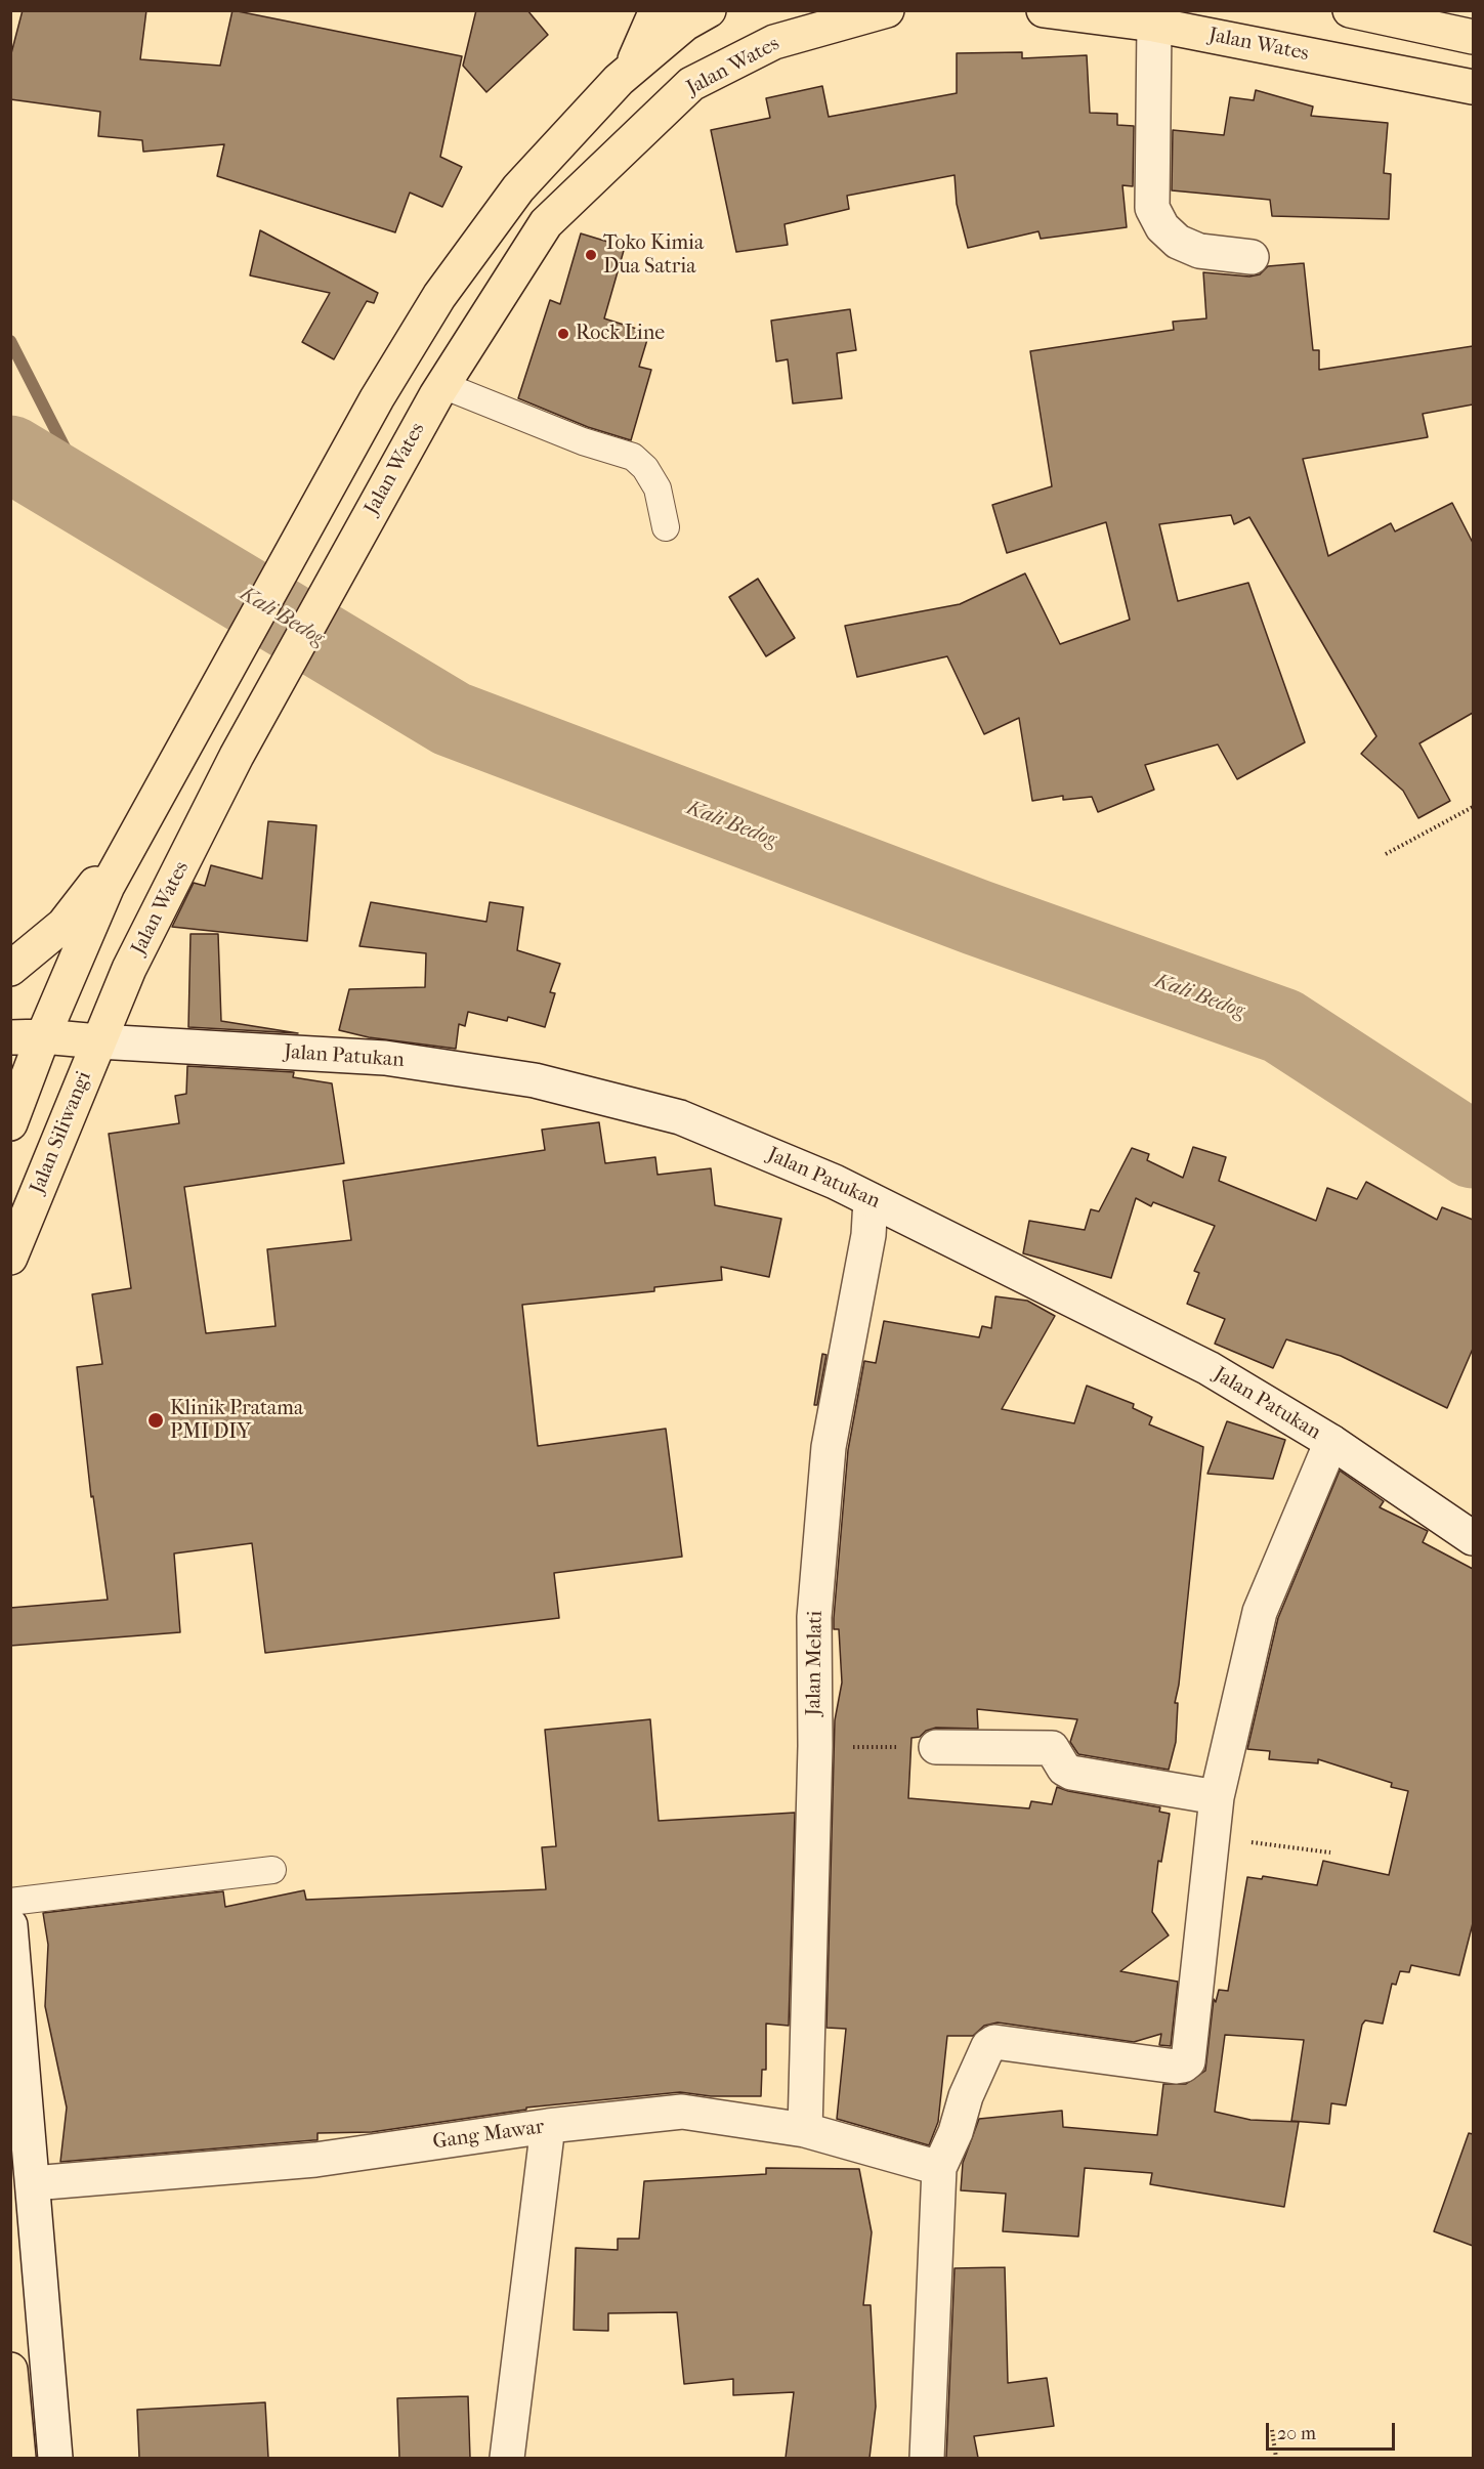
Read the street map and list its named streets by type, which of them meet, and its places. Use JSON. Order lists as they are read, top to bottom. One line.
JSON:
{"streets":{"main road":["Jalan Wates","Jalan Siliwangi"],"street":["Jalan Patukan","Jalan Melati","Gang Mawar"]},"crossings":[["Jalan Wates","Jalan Patukan"],["Jalan Wates","Jalan Siliwangi"],["Jalan Patukan","Jalan Siliwangi"],["Jalan Patukan","Jalan Melati"],["Jalan Melati","Gang Mawar"]],"water":["Kali Bedog"],"places":["Toko Kimia Dua Satria","Rock Line","Klinik Pratama PMI DIY"],"scale_bar":"20 m"}
